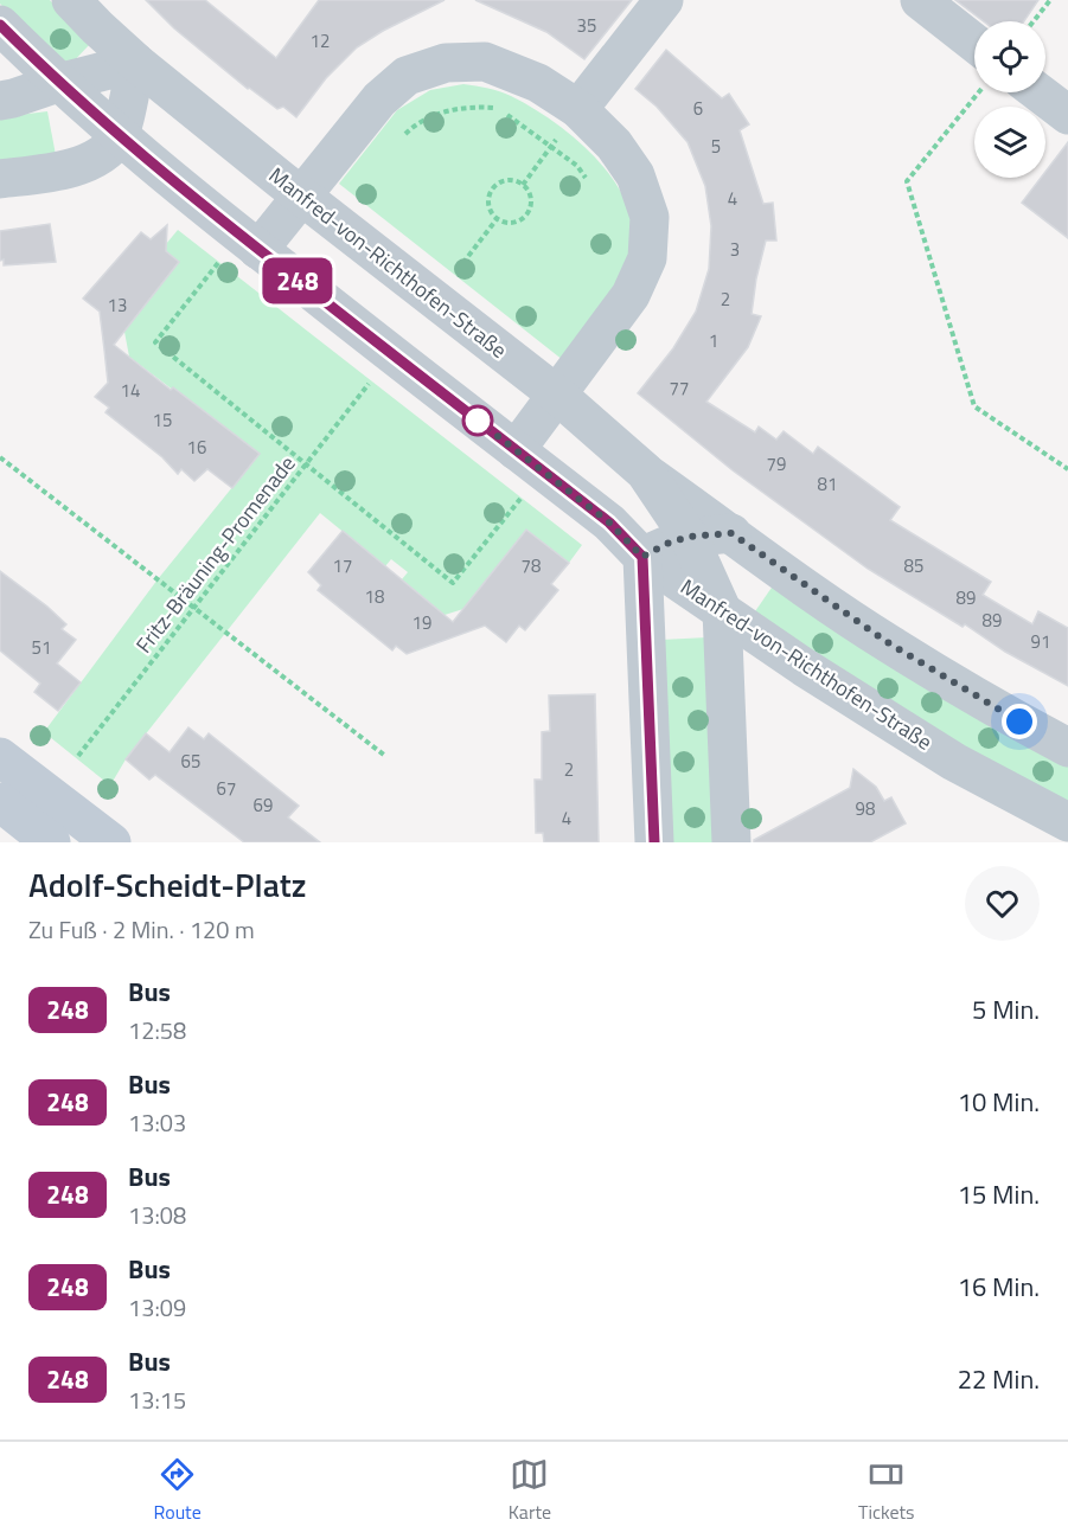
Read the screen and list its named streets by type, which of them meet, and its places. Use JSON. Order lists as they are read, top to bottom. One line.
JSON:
{"streets":{"street":["Manfred-von-Richthofen-Straße"],"path":["Fritz-Bräuning-Promenade"]},"lines":["bus line 248"],"house_numbers":["35","12","6","5","4","3","2","13","1","77","14","15","16","79","81","17","78","85","18","89","89","19","91","51","65","2","67","69","98","4"],"page":{"on_map":"248","heading":["Adolf-Scheidt-Platz","Zu Fuß · 2 Min. · 120 m"],"list":[{"mark":"248","name":"Bus","note":"12:58","value":"5 Min."},{"mark":"248","name":"Bus","note":"13:03","value":"10 Min."},{"mark":"248","name":"Bus","note":"13:08","value":"15 Min."},{"mark":"248","name":"Bus","note":"13:09","value":"16 Min."},{"mark":"248","name":"Bus","note":"13:15","value":"22 Min."}],"tabs":["Route","Karte","Tickets"]}}
